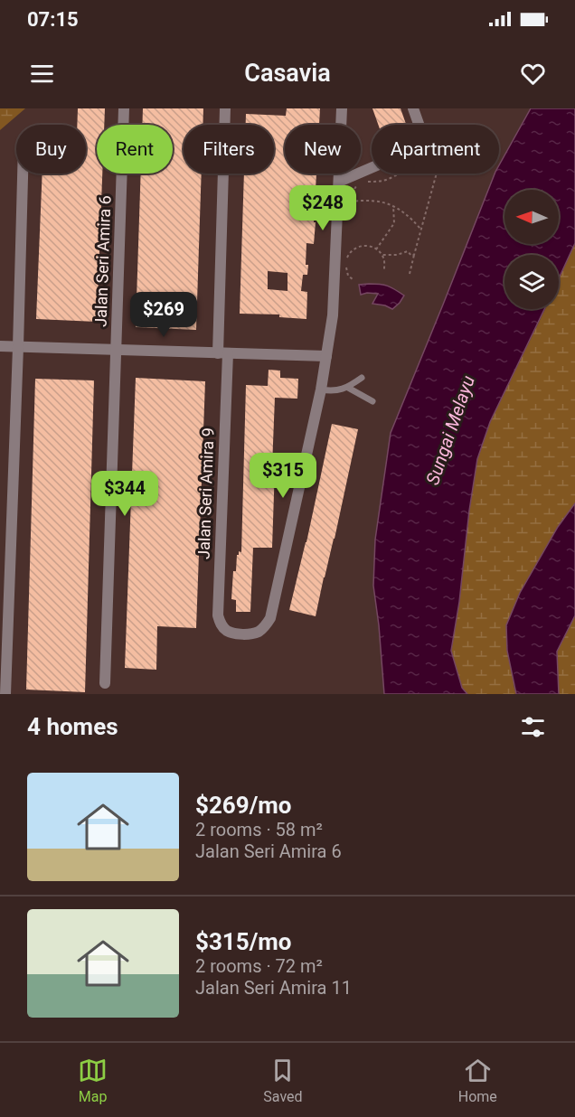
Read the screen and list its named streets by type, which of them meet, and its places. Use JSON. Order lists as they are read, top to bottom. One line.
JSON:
{"streets":{"street":["Jalan Seri Amira 6","Jalan Seri Amira 9"]},"water":["Sungai Melayu"],"north":"left","page":{"status":"07:15","header":"Casavia","chip":["Buy","Rent","Filters","New","Apartment"],"price":["$248","$269","$315","$344"],"heading":"4 homes","list":[{"name":"$269/mo","note":"2 rooms · 58 m² · Jalan Seri Amira 6"},{"name":"$315/mo","note":"2 rooms · 72 m² · Jalan Seri Amira 11"}],"tabs":["Map","Saved","Home"]}}
